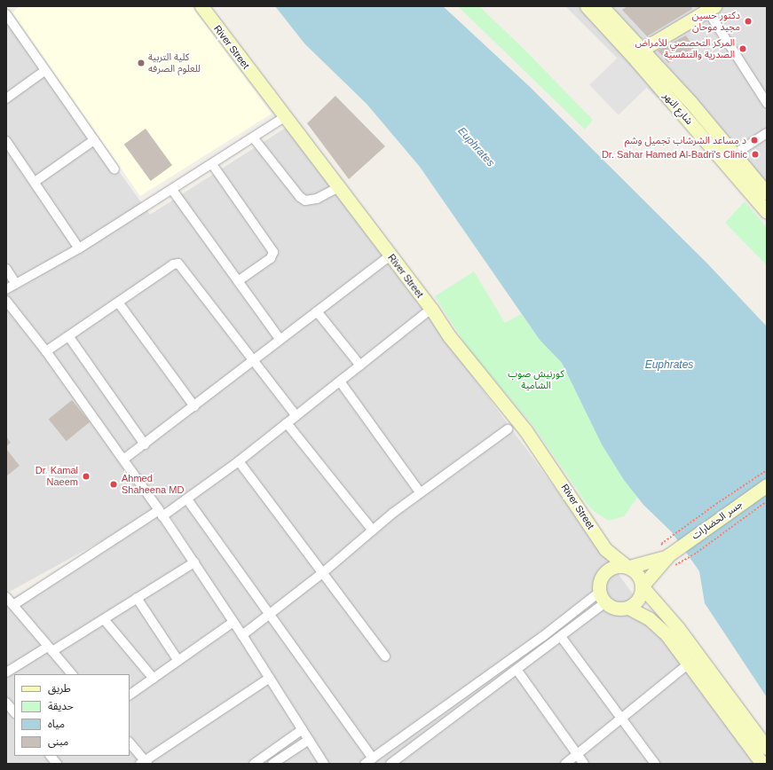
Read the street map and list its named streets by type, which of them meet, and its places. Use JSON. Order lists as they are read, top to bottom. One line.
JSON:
{"streets":{"main road":["River Street","شارع النهر","جسر الحضارات"]},"water":["Euphrates"],"parks":["كورنيش صوب الشامية"],"places":["دكتور حسين مجيد موحان","المركز التخصصي للأمراض الصدرية والتنفسية","كلية التربية للعلوم الصرفه","د مساعد الشرشاب تجميل وشم","Dr. Sahar Hamed Al-Badri's Clinic","Dr. Kamal Naeem","Ahmed Shaheena MD"],"legend":["طريق","حديقة","مياه","مبنى"]}
